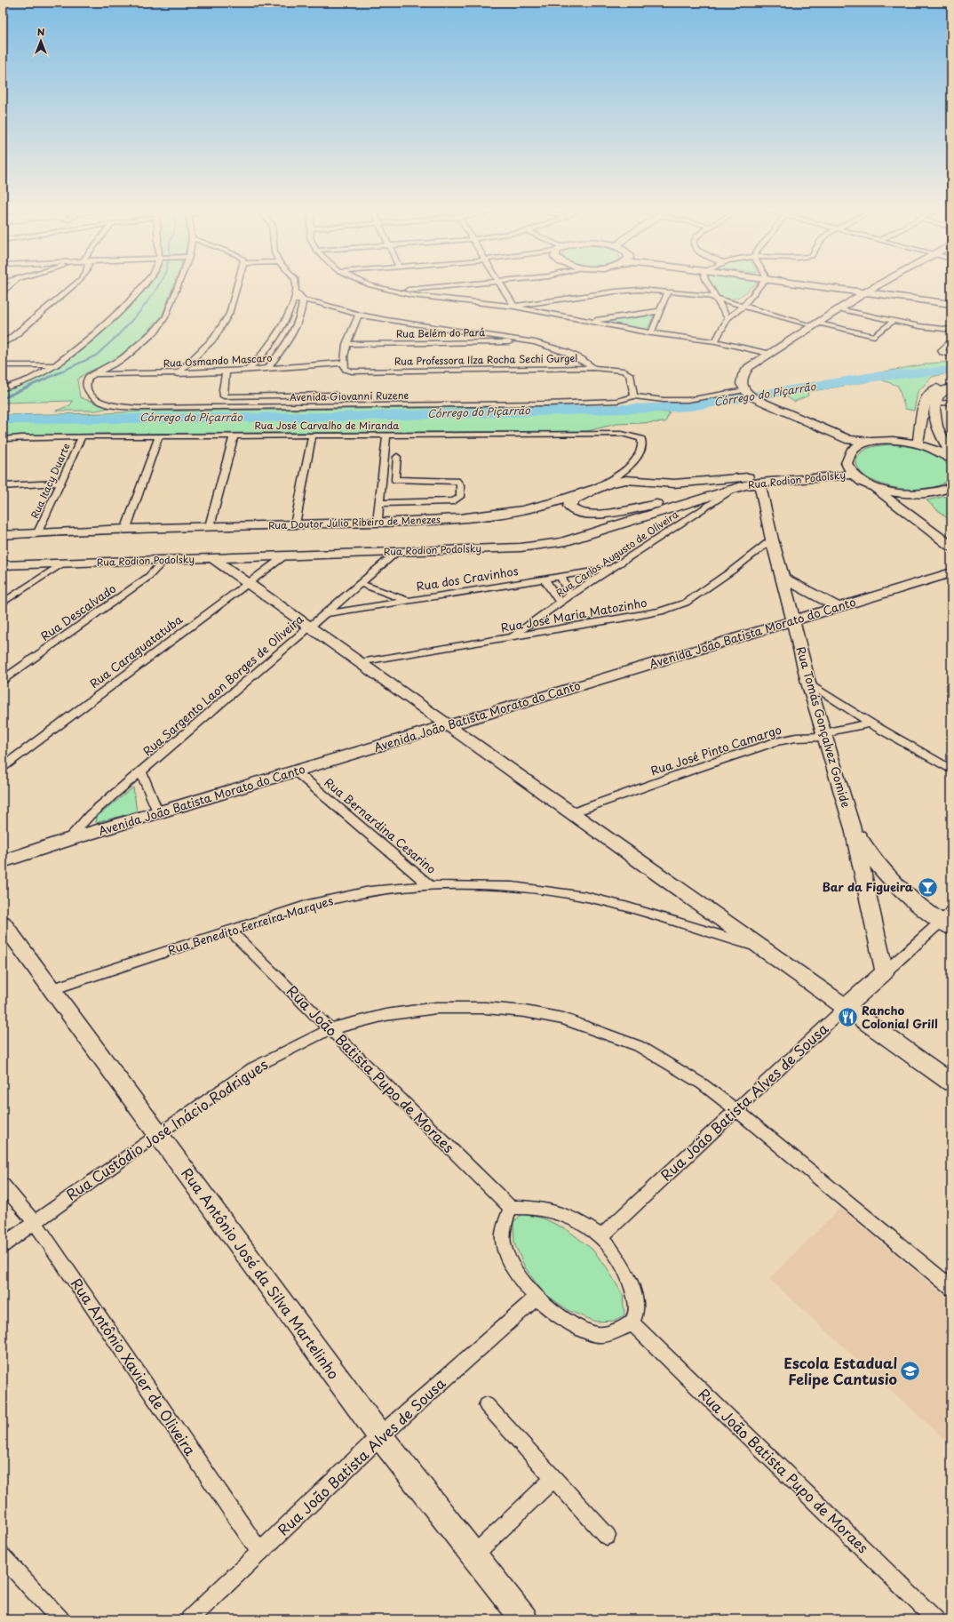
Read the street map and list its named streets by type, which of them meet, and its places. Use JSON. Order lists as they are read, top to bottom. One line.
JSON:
{"streets":{"main road":["Rua Rodion Podolsky","Rua Doutor Júlio Ribeiro de Menezes","Avenida João Batista Morato do Canto","Rua Tomás Gonçalvez Gomide","Rua João Batista Alves de Sousa","Rua Antônio José da Silva Martelinho"],"street":["Rua Belém do Pará","Rua Professora Ilza Rocha Sechi Gurgel","Rua Osmando Mascaro","Avenida Giovanni Ruzene","Rua José Carvalho de Miranda","Rua Itacy Duarte","Rua Carlos Augusto de Oliveira","Rua dos Cravinhos","Rua Descalvado","Rua José Maria Matozinho","Rua Caraguatatuba","Rua Sargento Laon Borges de Oliveira","Rua José Pinto Camargo","Rua Bernardina Cesarino","Rua Benedito Ferreira Marques","Rua João Batista Pupo de Moraes","Rua Custódio José Inácio Rodrigues","Rua Antônio Xavier de Oliveira"]},"crossings":[["Rua Professora Ilza Rocha Sechi Gurgel","Rua Osmando Mascaro"],["Rua Osmando Mascaro","Avenida Giovanni Ruzene"],["Rua José Carvalho de Miranda","Rua Itacy Duarte"],["Rua José Carvalho de Miranda","Rua Doutor Júlio Ribeiro de Menezes"],["Rua Rodion Podolsky","Rua Carlos Augusto de Oliveira"],["Rua Rodion Podolsky","Rua Descalvado"],["Rua Rodion Podolsky","Rua Caraguatatuba"],["Rua Rodion Podolsky","Rua Sargento Laon Borges de Oliveira"],["Rua Rodion Podolsky","Rua Tomás Gonçalvez Gomide"],["Rua Itacy Duarte","Rua Doutor Júlio Ribeiro de Menezes"],["Rua Carlos Augusto de Oliveira","Rua dos Cravinhos"],["Rua Carlos Augusto de Oliveira","Rua José Maria Matozinho"],["Rua dos Cravinhos","Rua Sargento Laon Borges de Oliveira"],["Rua José Maria Matozinho","Rua Tomás Gonçalvez Gomide"],["Avenida João Batista Morato do Canto","Rua Sargento Laon Borges de Oliveira"],["Avenida João Batista Morato do Canto","Rua Tomás Gonçalvez Gomide"],["Avenida João Batista Morato do Canto","Rua Bernardina Cesarino"],["Rua Tomás Gonçalvez Gomide","Rua José Pinto Camargo"],["Rua Tomás Gonçalvez Gomide","Rua João Batista Alves de Sousa"],["Rua Bernardina Cesarino","Rua Benedito Ferreira Marques"],["Rua Benedito Ferreira Marques","Rua João Batista Pupo de Moraes"],["Rua Benedito Ferreira Marques","Rua Antônio José da Silva Martelinho"],["Rua João Batista Pupo de Moraes","Rua Custódio José Inácio Rodrigues"],["Rua João Batista Alves de Sousa","Rua Custódio José Inácio Rodrigues"],["Rua João Batista Alves de Sousa","Rua Antônio José da Silva Martelinho"],["Rua João Batista Alves de Sousa","Rua Antônio Xavier de Oliveira"],["Rua Custódio José Inácio Rodrigues","Rua Antônio José da Silva Martelinho"],["Rua Custódio José Inácio Rodrigues","Rua Antônio Xavier de Oliveira"]],"water":["Córrego do Piçarrão"],"places":{"bar":["Bar da Figueira"],"restaurant":["Rancho Colonial Grill"],"school or university":["Escola Estadual Felipe Cantusio"]},"north":"top"}
